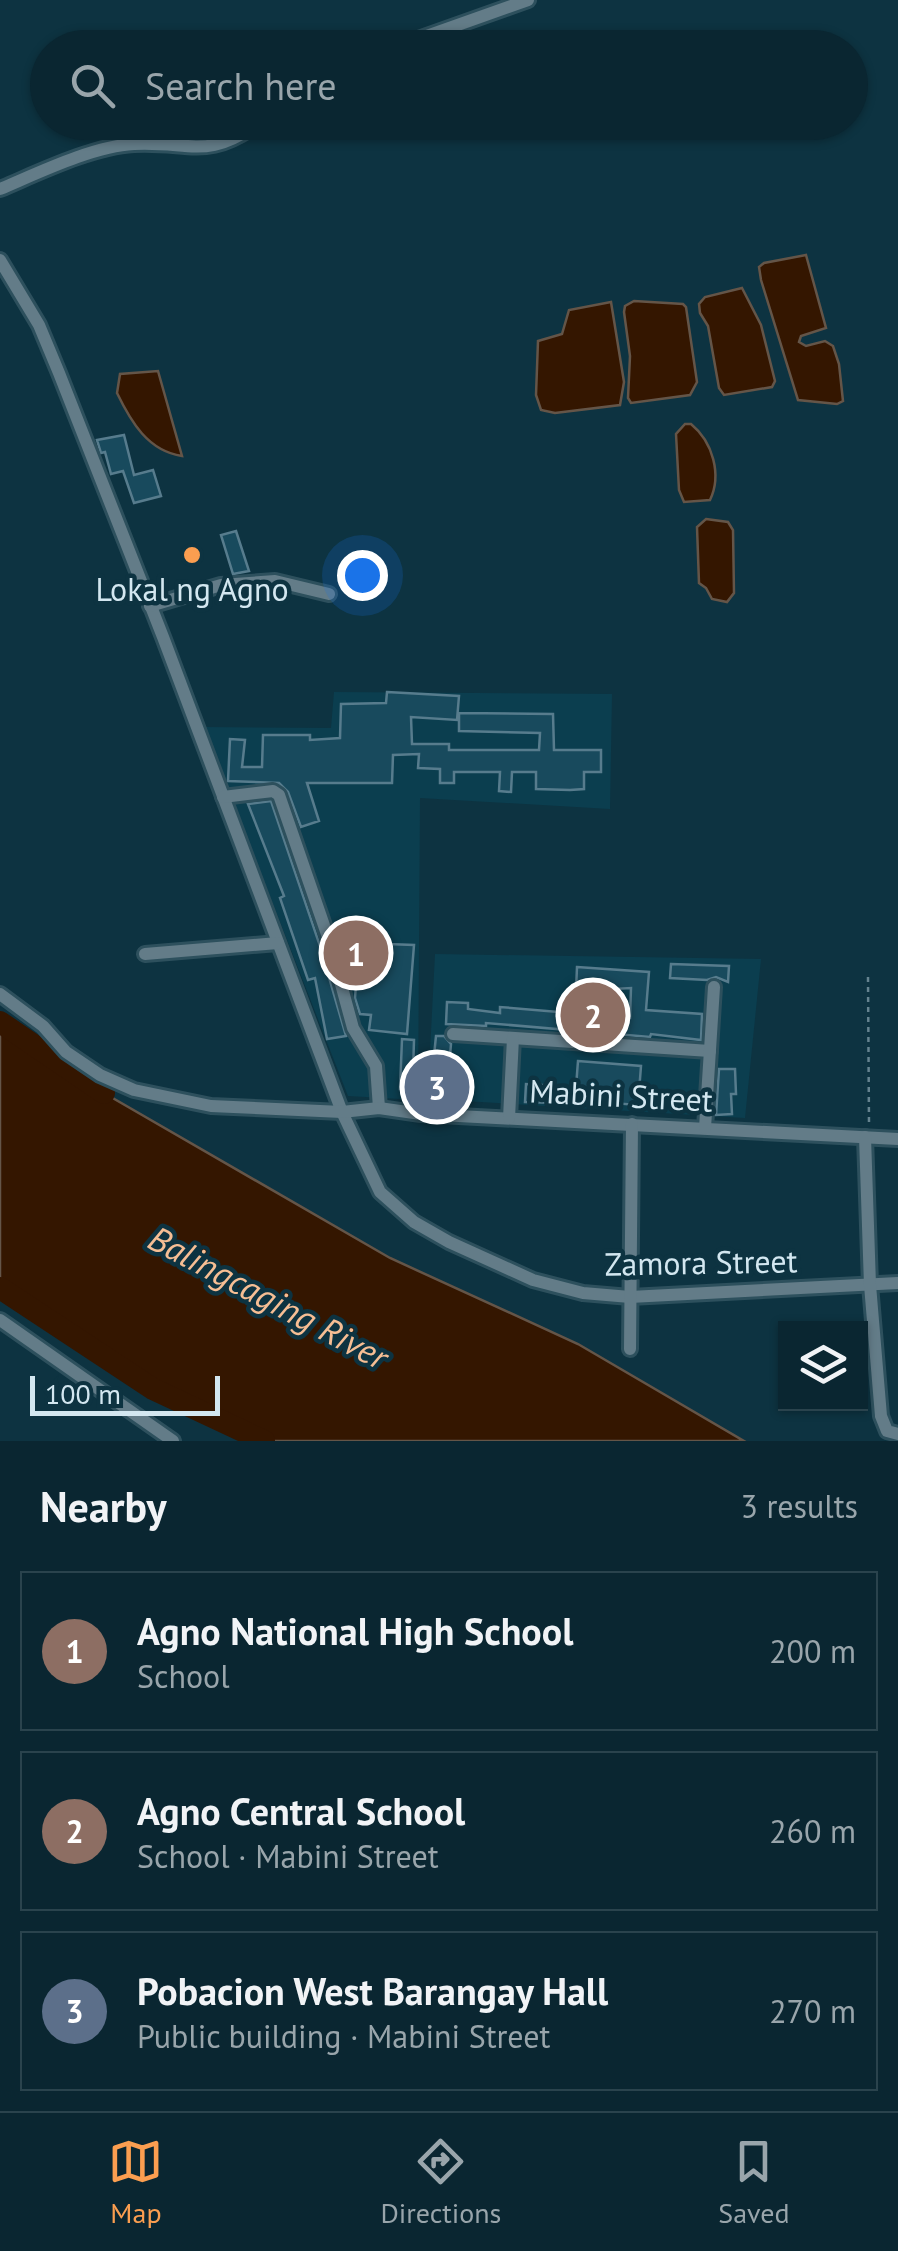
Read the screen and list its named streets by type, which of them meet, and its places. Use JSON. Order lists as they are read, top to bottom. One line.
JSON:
{"streets":{"street":["Mabini Street","Zamora Street"]},"crossings":[["Mabini Street","Zamora Street"]],"water":["Balingcaging River"],"places":["Lokal ng Agno"],"scale_bar":"100 m","page":{"search":"Search here","pins":["1","2","3"],"scale":"100 m","heading":["Nearby","3 results"],"list":[{"mark":"1","name":"Agno National High School","note":"School","value":"200 m"},{"mark":"2","name":"Agno Central School","note":"School · Mabini Street","value":"260 m"},{"mark":"3","name":"Pobacion West Barangay Hall","note":"Public building · Mabini Street","value":"270 m"}],"nav":["Map","Directions","Saved"]}}
